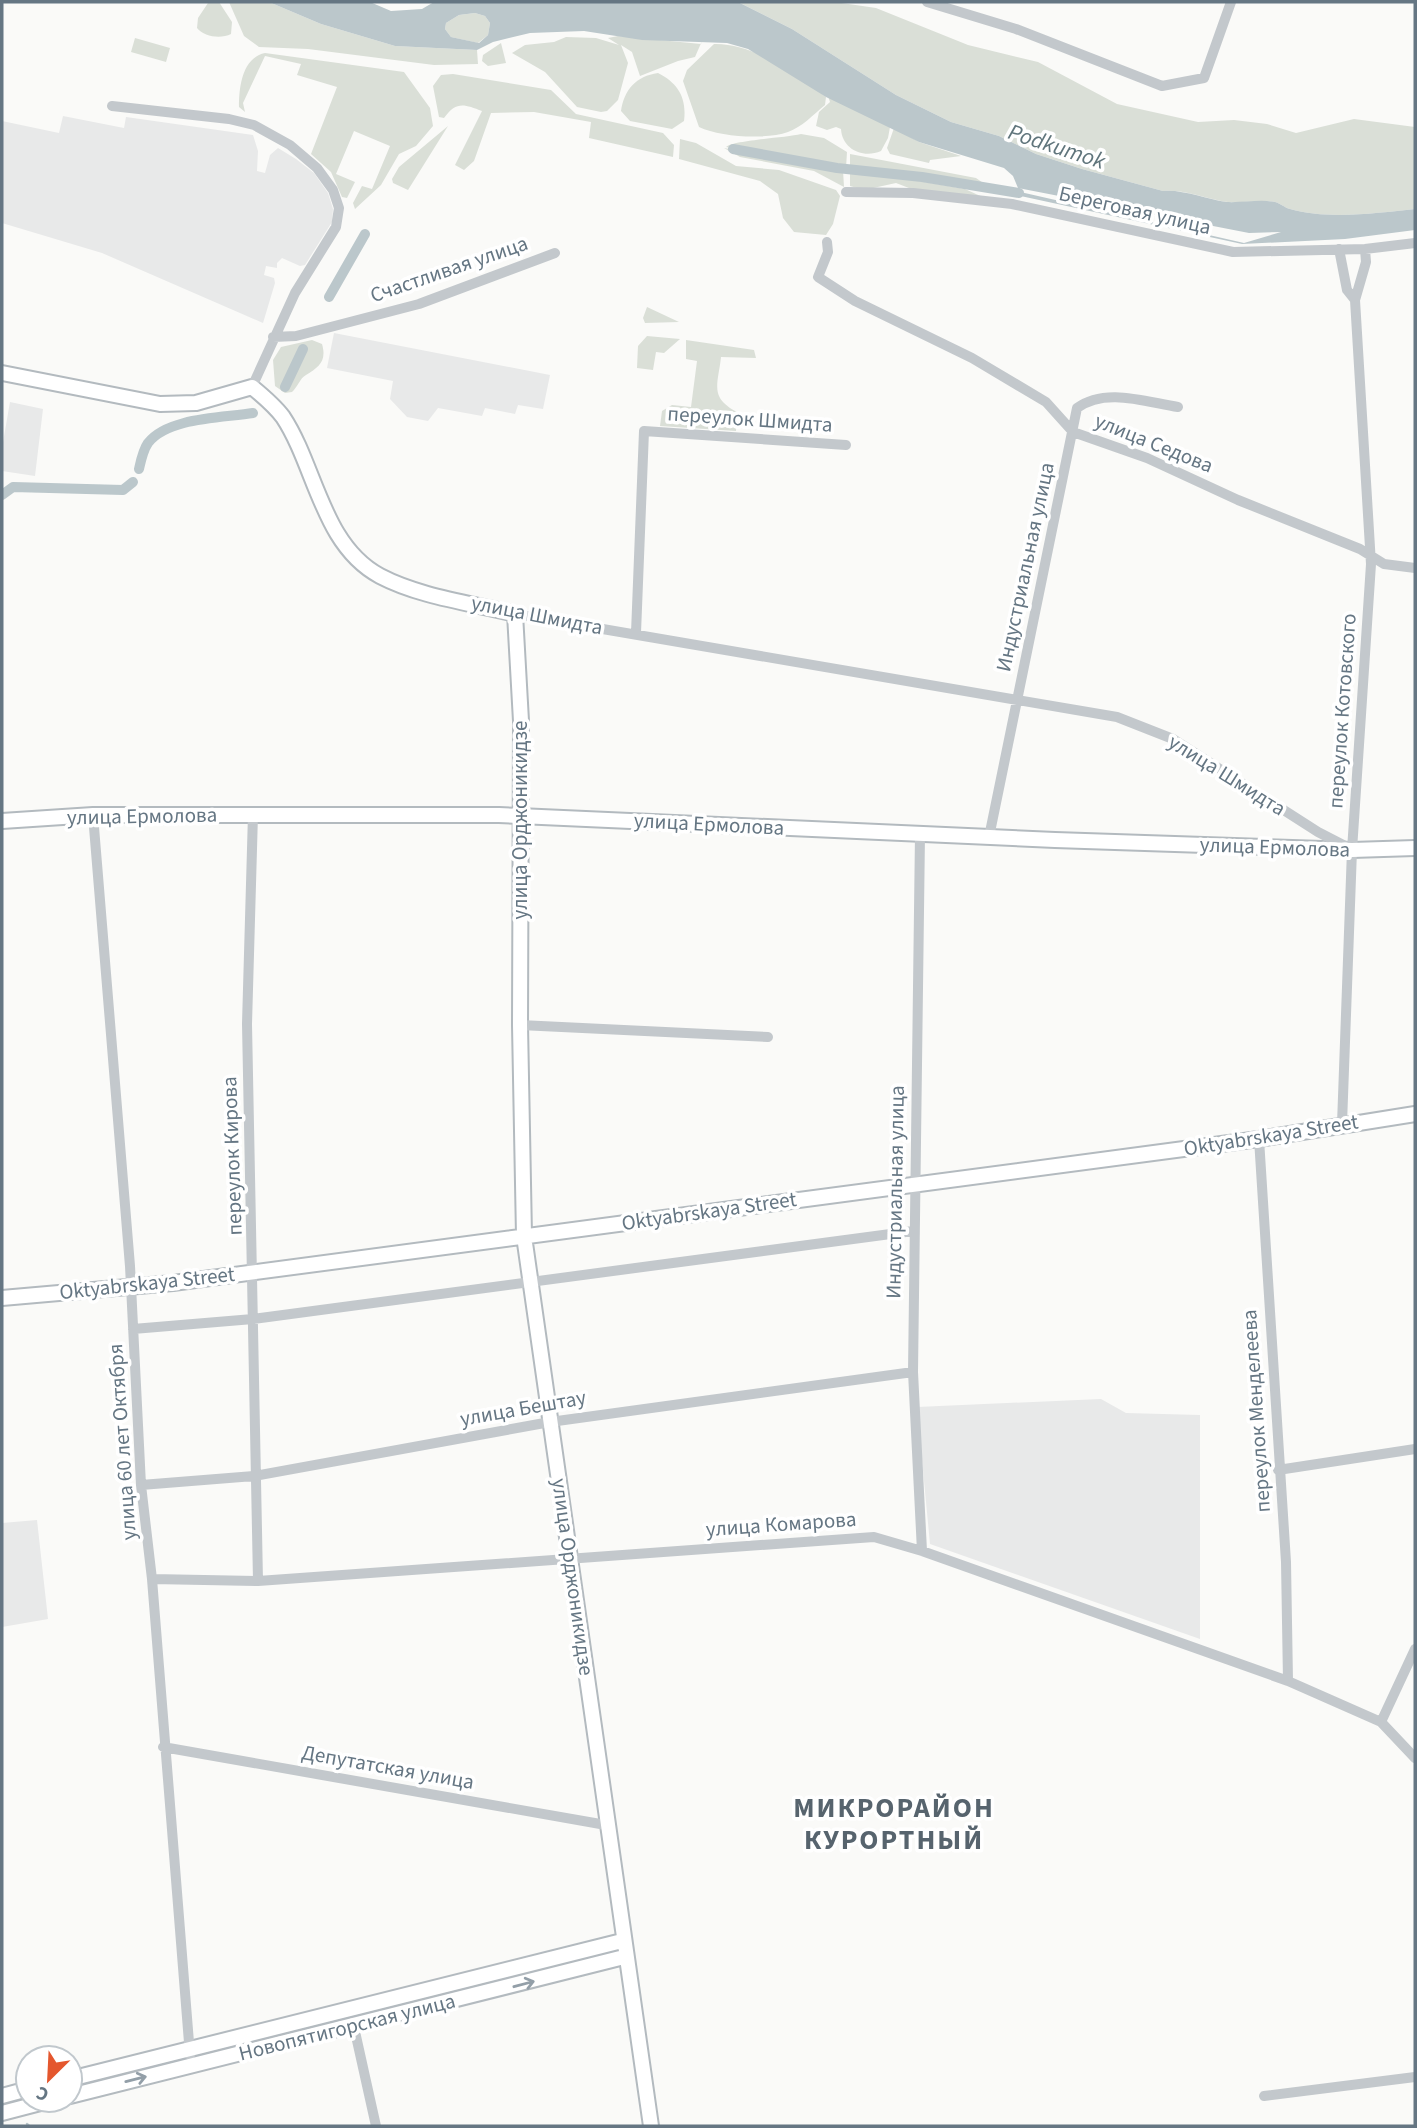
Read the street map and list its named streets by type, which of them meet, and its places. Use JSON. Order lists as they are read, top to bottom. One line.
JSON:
{"streets":{"street":["Береговая улица","Счастливая улица","переулок Шмидта","улица Седова","Индустриальная улица","улица Шмидта","переулок Котовского","улица Ермолова","улица Орджоникидзе","Oktyabrskaya Street","переулок Кирова","улица Бештау","переулок Менделеева","улица 60 лет Октября","улица Комарова","Депутатская улица","Новопятигорская улица"]},"crossings":[["Береговая улица","переулок Котовского"],["переулок Шмидта","улица Шмидта"],["улица Седова","Индустриальная улица"],["улица Седова","переулок Котовского"],["Индустриальная улица","улица Шмидта"],["Индустриальная улица","улица Ермолова"],["Индустриальная улица","Oktyabrskaya Street"],["Индустриальная улица","улица Бештау"],["Индустриальная улица","улица Комарова"],["улица Шмидта","переулок Котовского"],["улица Шмидта","улица Ермолова"],["улица Шмидта","улица Орджоникидзе"],["переулок Котовского","улица Ермолова"],["переулок Котовского","Oktyabrskaya Street"],["улица Ермолова","улица Орджоникидзе"],["улица Ермолова","переулок Кирова"],["улица Ермолова","улица 60 лет Октября"],["улица Орджоникидзе","Oktyabrskaya Street"],["улица Орджоникидзе","улица Бештау"],["улица Орджоникидзе","улица Комарова"],["улица Орджоникидзе","Депутатская улица"],["улица Орджоникидзе","Новопятигорская улица"],["Oktyabrskaya Street","переулок Кирова"],["Oktyabrskaya Street","переулок Менделеева"],["Oktyabrskaya Street","улица 60 лет Октября"],["переулок Кирова","улица Бештау"],["переулок Кирова","улица Комарова"],["улица Бештау","улица 60 лет Октября"],["переулок Менделеева","улица Комарова"],["улица 60 лет Октября","улица Комарова"],["улица 60 лет Октября","Депутатская улица"],["улица 60 лет Октября","Новопятигорская улица"]],"districts":["МИКРОРАЙОН КУРОРТНЫЙ"],"water":["Podkumok"],"north":"bottom left"}
